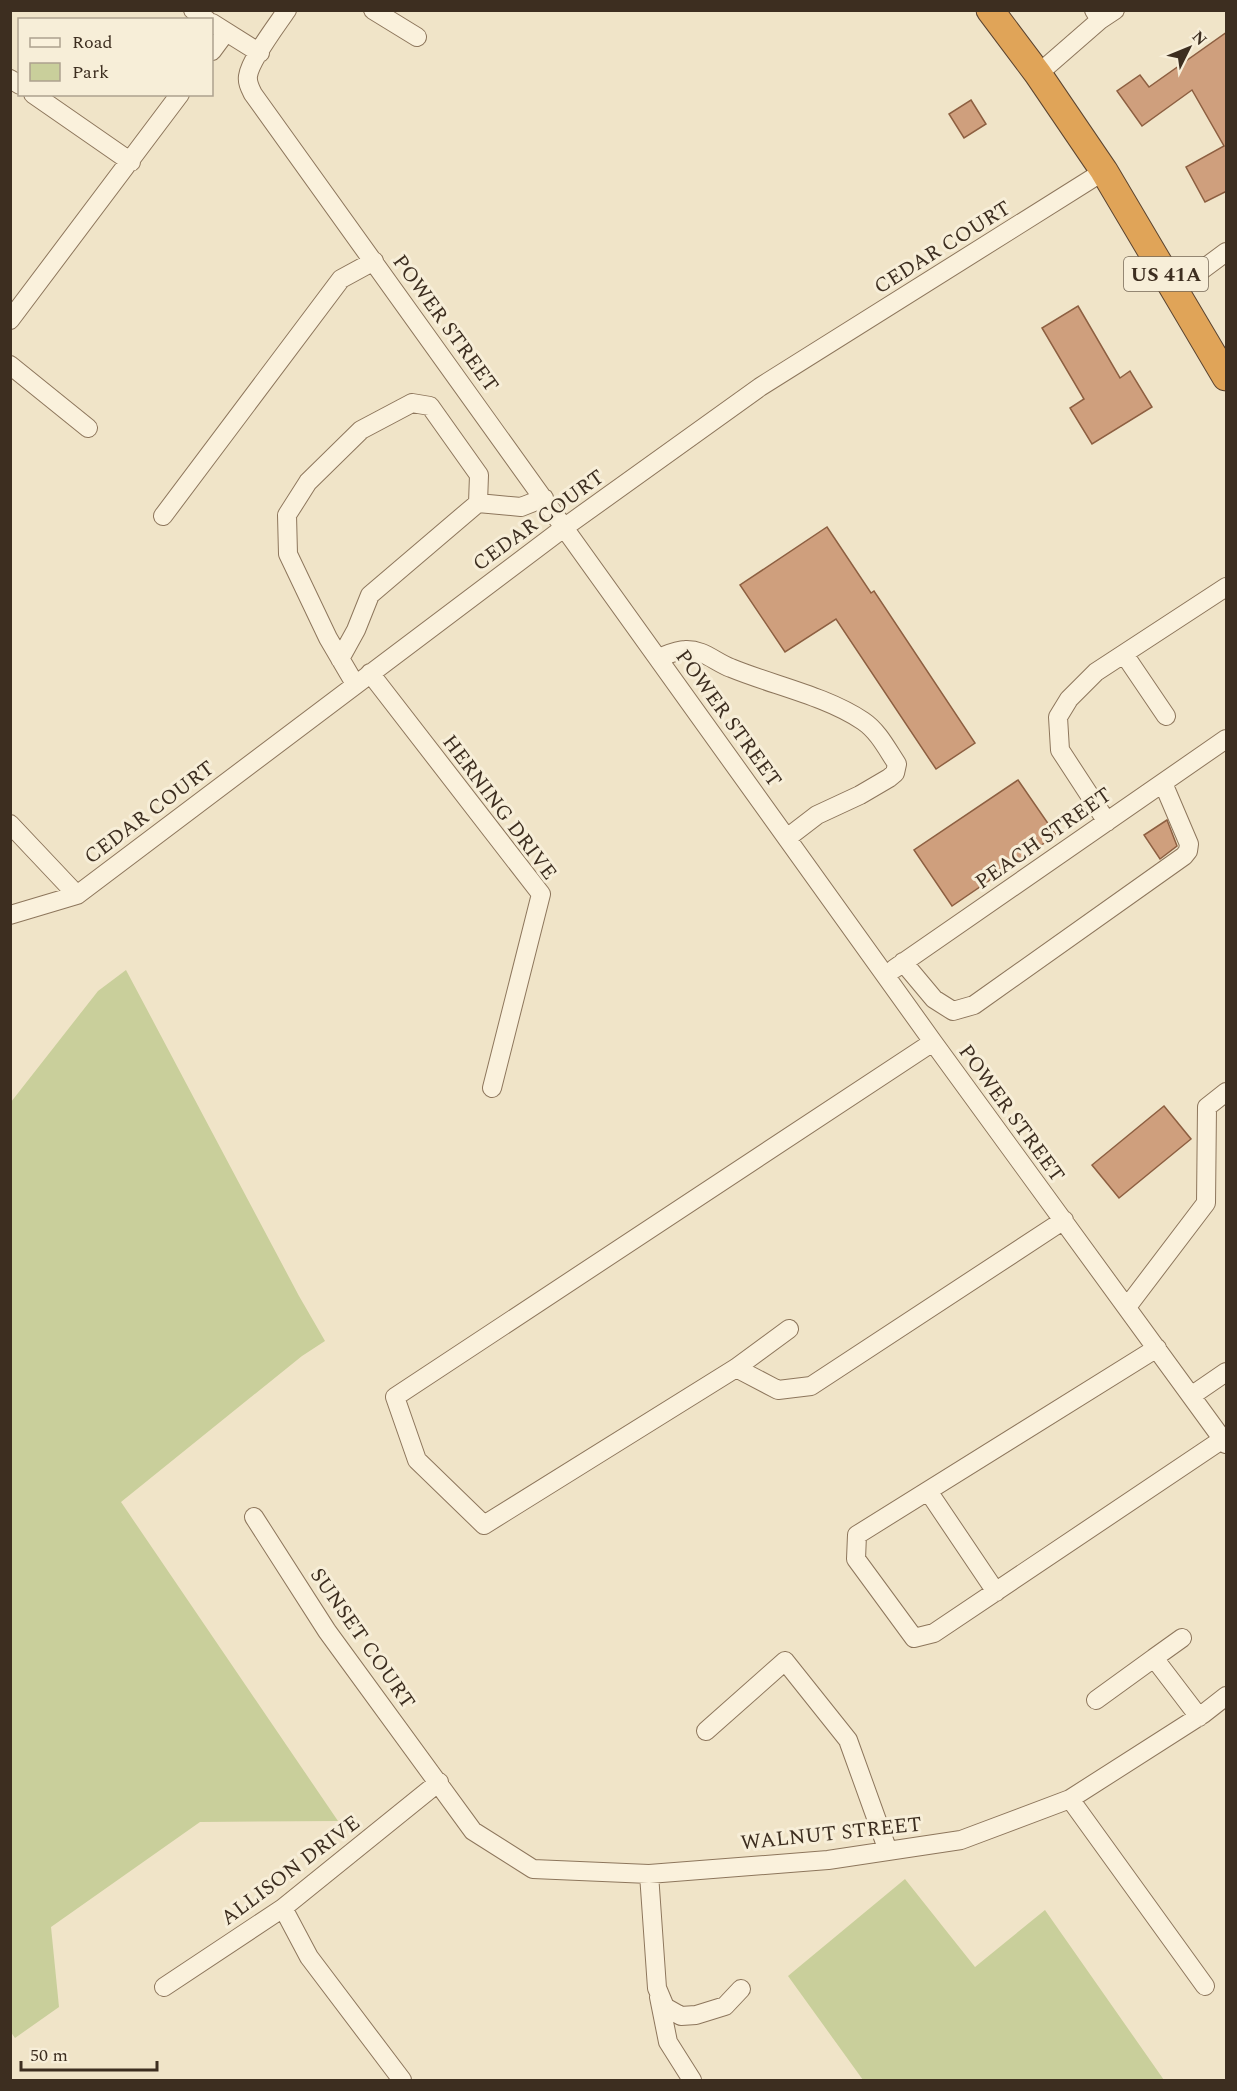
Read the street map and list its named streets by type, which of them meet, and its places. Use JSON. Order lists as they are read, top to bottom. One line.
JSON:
{"streets":{"highway":["US 41A"],"street":["CEDAR COURT","POWER STREET","HERNING DRIVE","PEACH STREET","SUNSET COURT","WALNUT STREET","ALLISON DRIVE"]},"crossings":[["CEDAR COURT","US 41A"],["CEDAR COURT","POWER STREET"],["CEDAR COURT","HERNING DRIVE"],["POWER STREET","PEACH STREET"],["SUNSET COURT","WALNUT STREET"],["SUNSET COURT","ALLISON DRIVE"],["WALNUT STREET","ALLISON DRIVE"]],"legend":["Road","Park"],"scale_bar":"50 m","north":"top right"}
